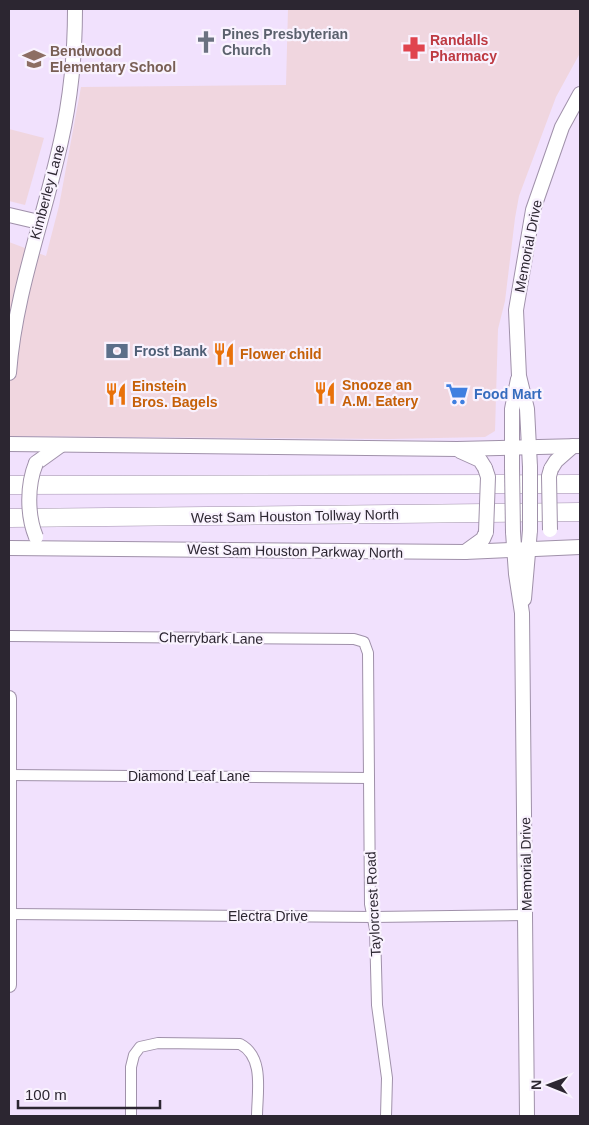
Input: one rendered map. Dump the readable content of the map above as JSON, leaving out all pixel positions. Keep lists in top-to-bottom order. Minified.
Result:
{"streets":{"highway":["West Sam Houston Tollway North"],"main road":["Kimberley Lane","Memorial Drive","West Sam Houston Parkway North"],"street":["Cherrybark Lane","Diamond Leaf Lane","Taylorcrest Road","Electra Drive"]},"crossings":[["Memorial Drive","West Sam Houston Parkway North"],["Memorial Drive","Electra Drive"],["Cherrybark Lane","Taylorcrest Road"],["Diamond Leaf Lane","Taylorcrest Road"],["Taylorcrest Road","Electra Drive"]],"places":{"church":["Pines Presbyterian Church"],"pharmacy":["Randalls Pharmacy"],"school or university":["Bendwood Elementary School"],"bank":["Frost Bank"],"restaurant":["Flower child","Snooze an A.M. Eatery","Einstein Bros. Bagels"],"supermarket":["Food Mart"]},"scale_bar":"100 m","north":"left"}
